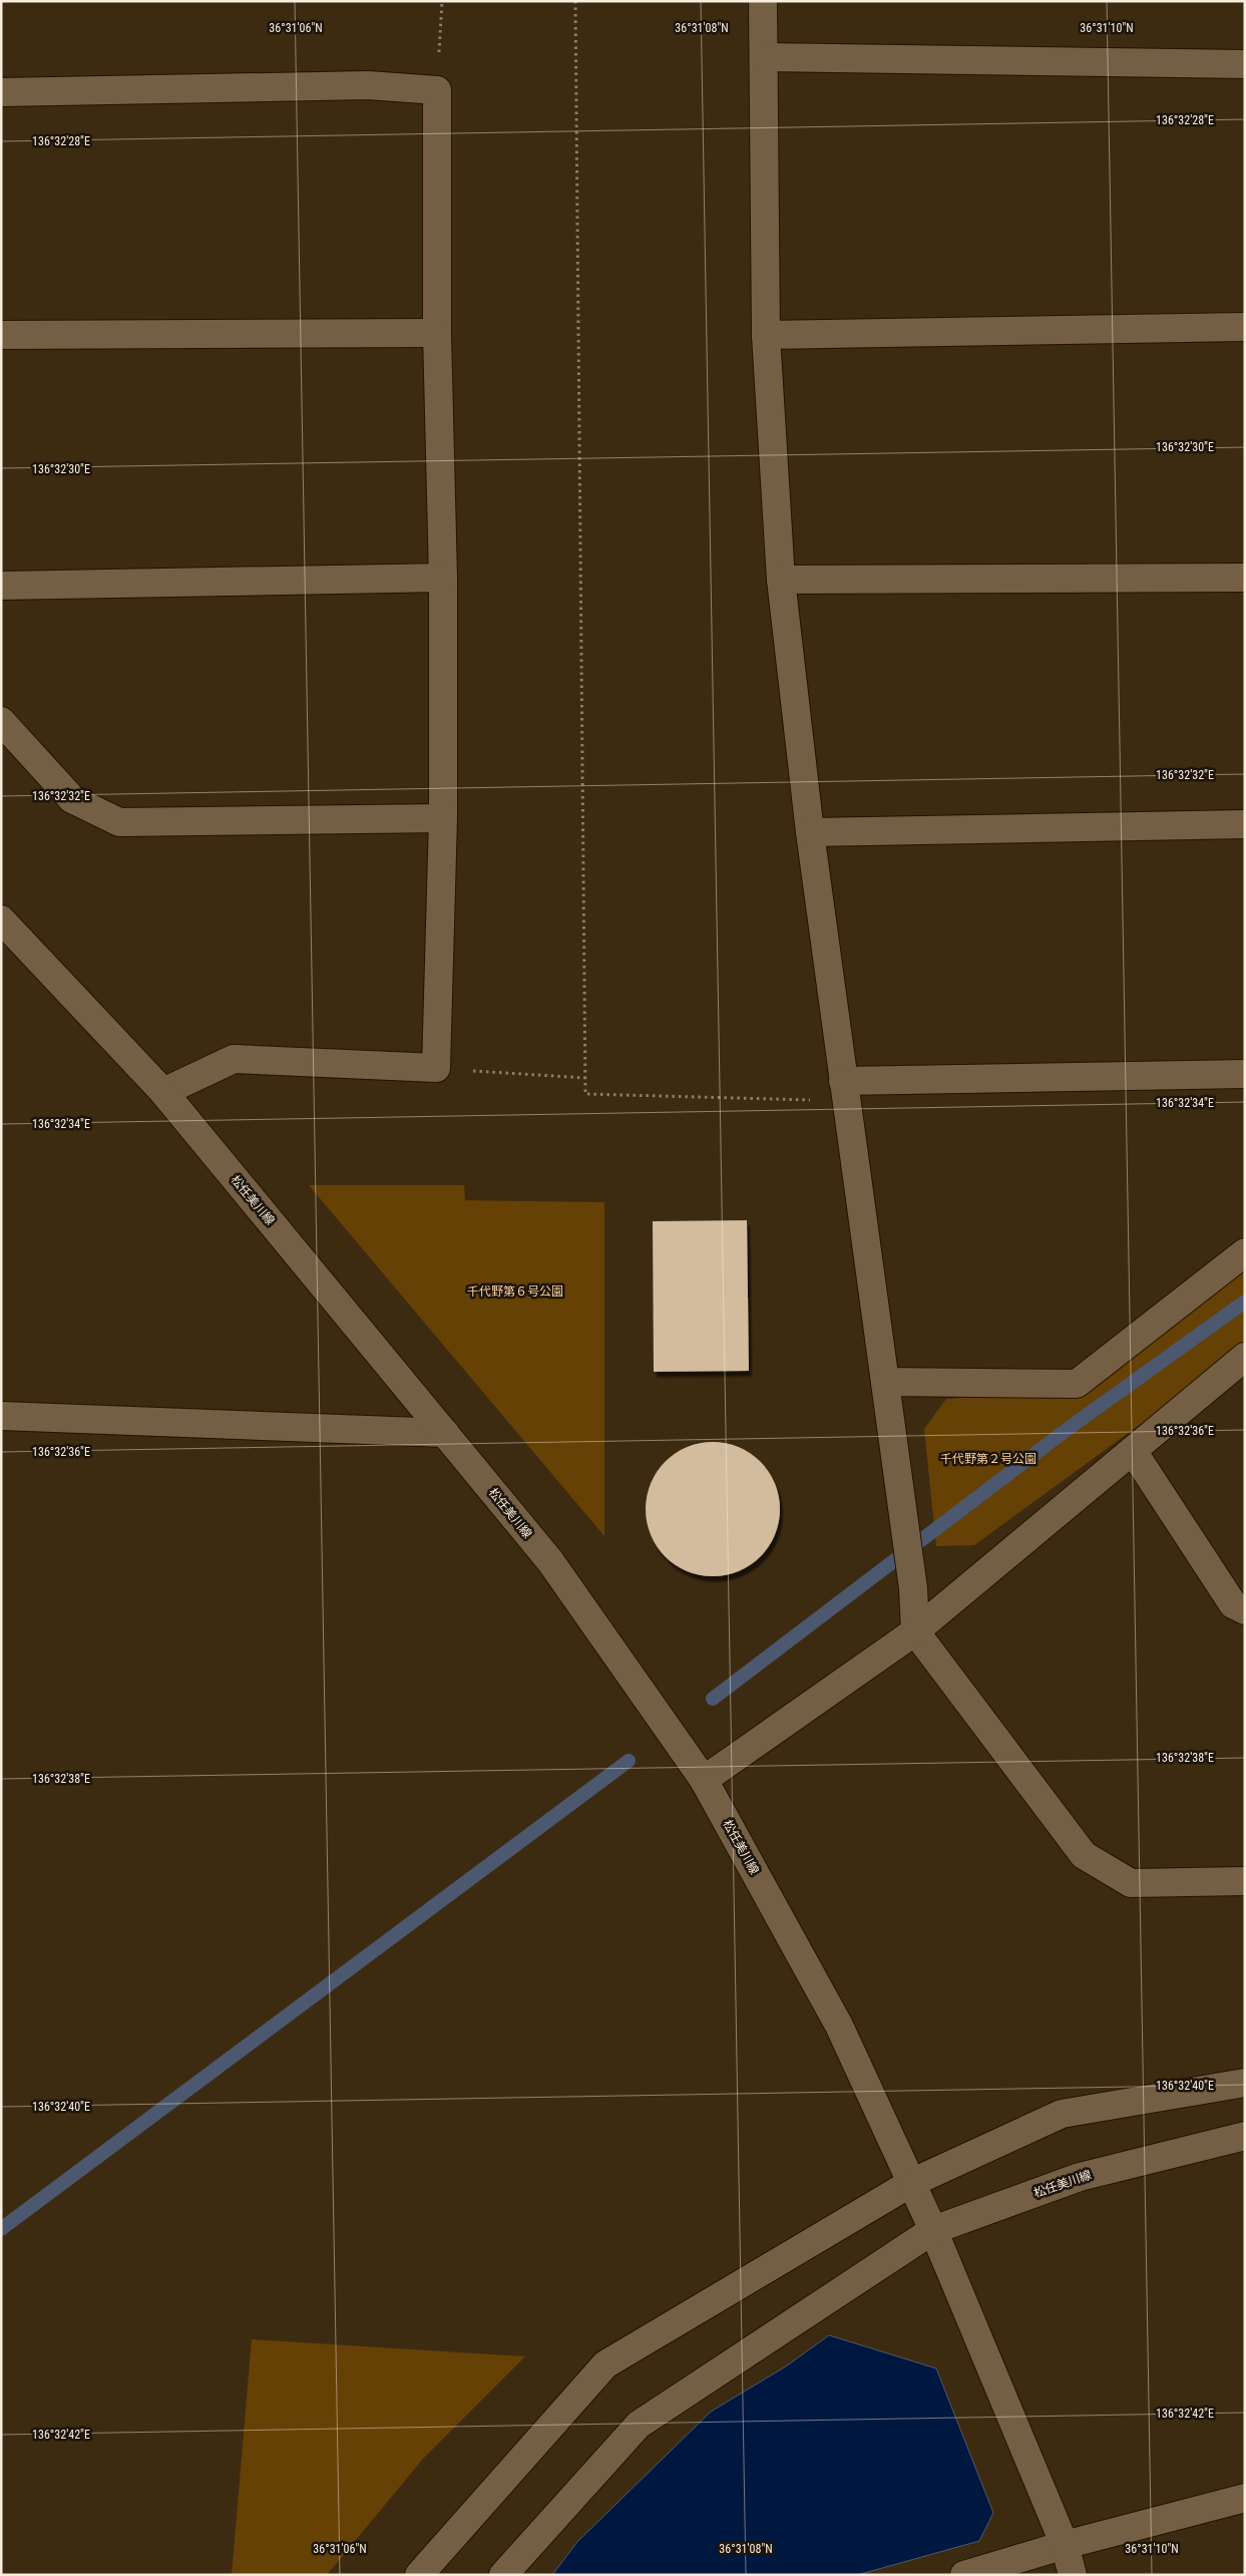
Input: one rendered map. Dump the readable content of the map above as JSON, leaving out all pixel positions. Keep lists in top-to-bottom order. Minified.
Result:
{"streets":{"street":["松任美川線"]},"parks":["千代野第６号公園","千代野第２号公園"],"coordinates":["36°31'06\"N","36°31'08\"N","36°31'10\"N","136°32'28\"E","136°32'30\"E","136°32'32\"E","136°32'34\"E","136°32'36\"E","136°32'38\"E","136°32'40\"E","136°32'42\"E"]}
